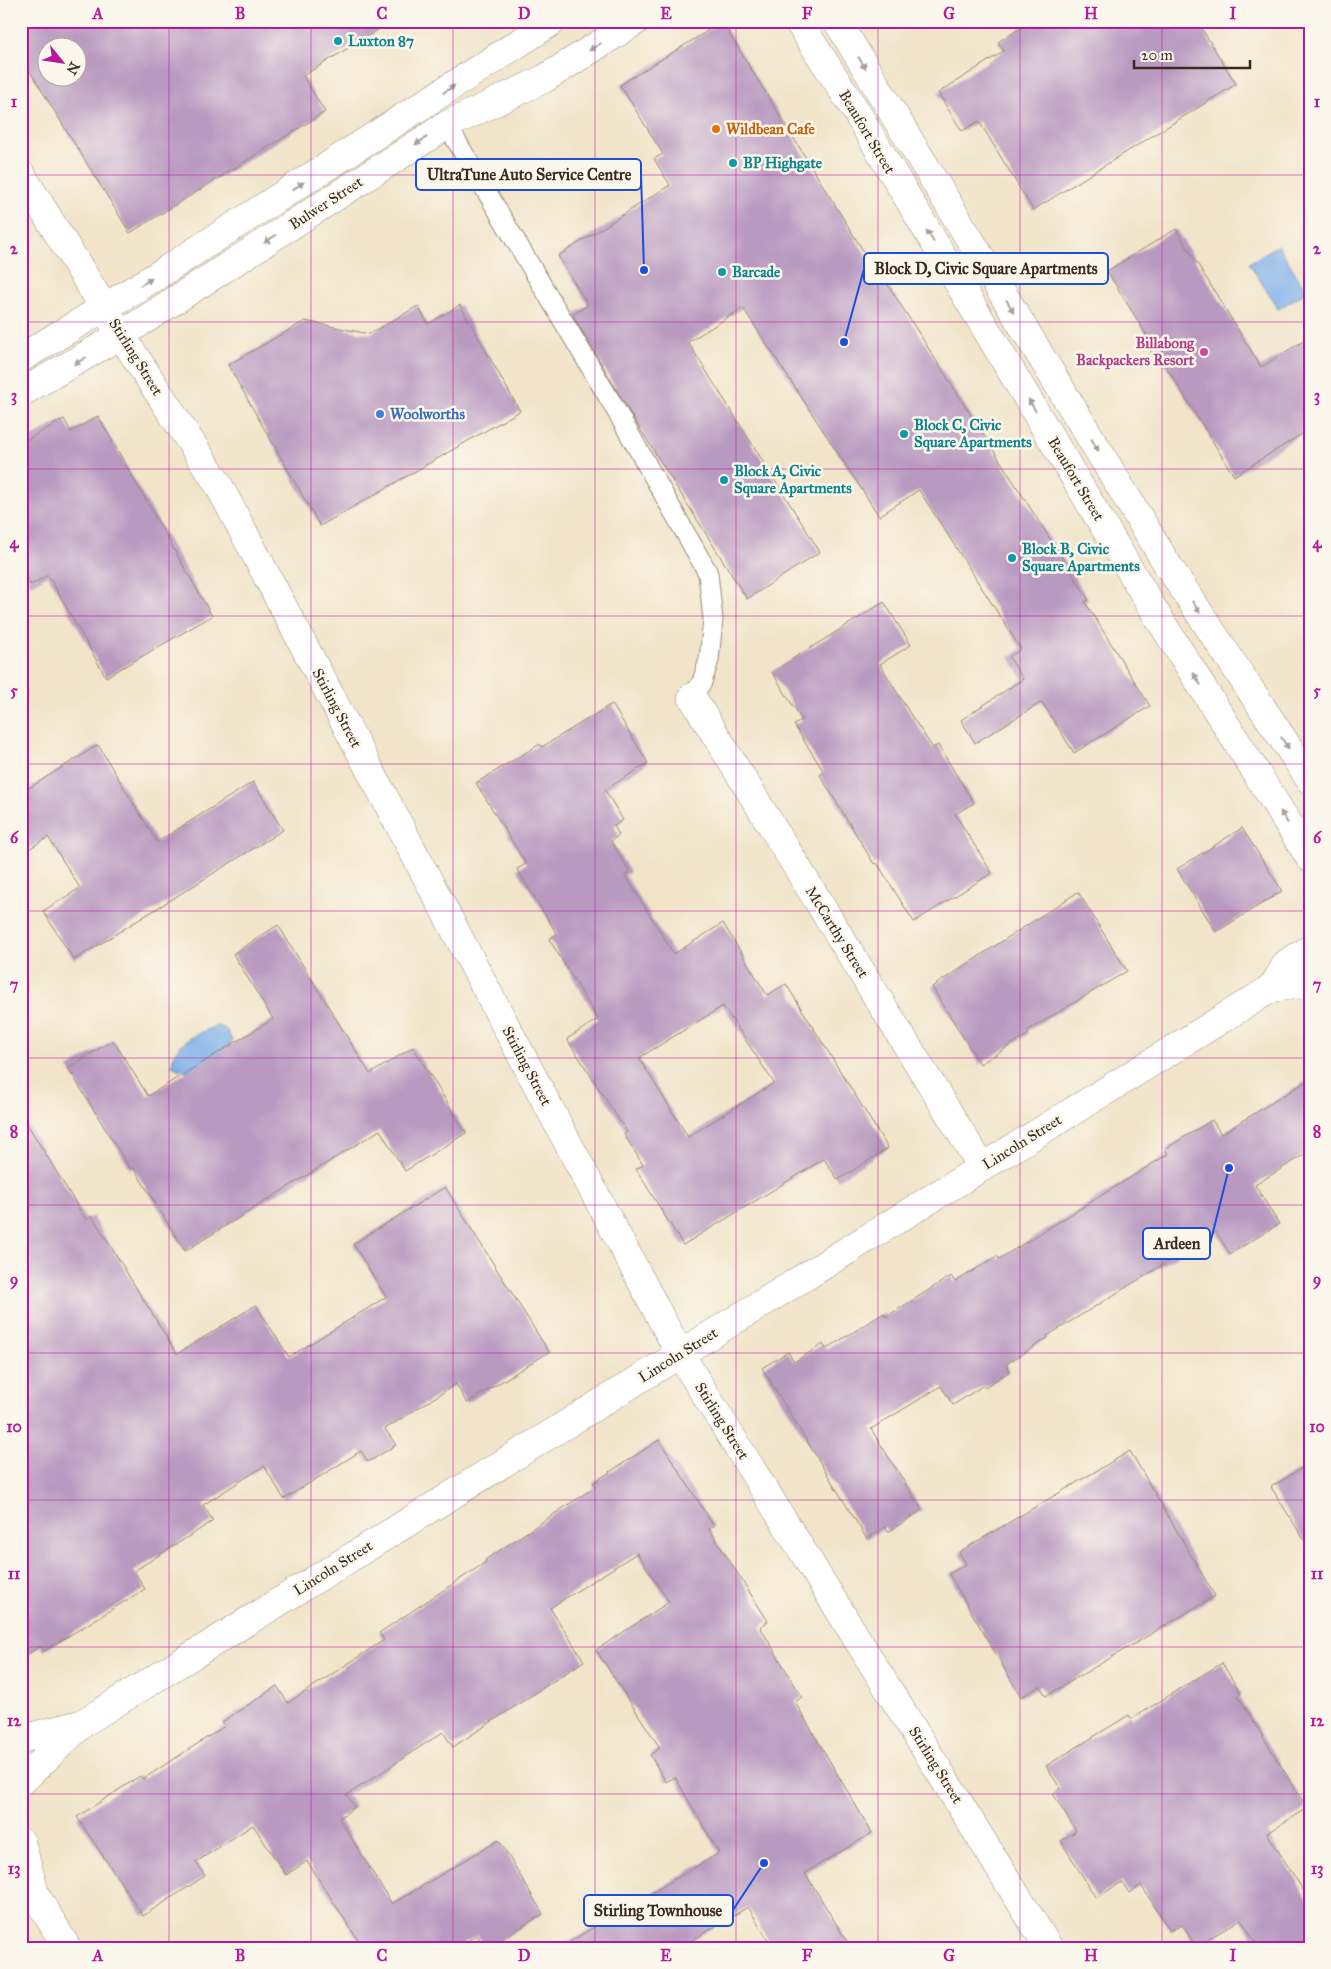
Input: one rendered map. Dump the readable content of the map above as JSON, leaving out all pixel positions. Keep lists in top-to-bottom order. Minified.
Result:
{"streets":{"street":["Beaufort Street","Bulwer Street","Stirling Street","McCarthy Street","Lincoln Street"]},"crossings":[["Bulwer Street","Stirling Street"],["Stirling Street","Lincoln Street"],["McCarthy Street","Lincoln Street"]],"places":["Luxton 87","Wildbean Cafe","BP Highgate","UltraTune Auto Service Centre","Barcade","Block D, Civic Square Apartments","Billabong Backpackers Resort","Woolworths","Block C, Civic Square Apartments","Block A, Civic Square Apartments","Block B, Civic Square Apartments","Ardeen","Stirling Townhouse"],"scale_bar":"20 m","north":"bottom right","grid":{"columns":["A","B","C","D","E","F","G","H","I"],"rows":["1","2","3","4","5","6","7","8","9","10","11","12","13"]}}
